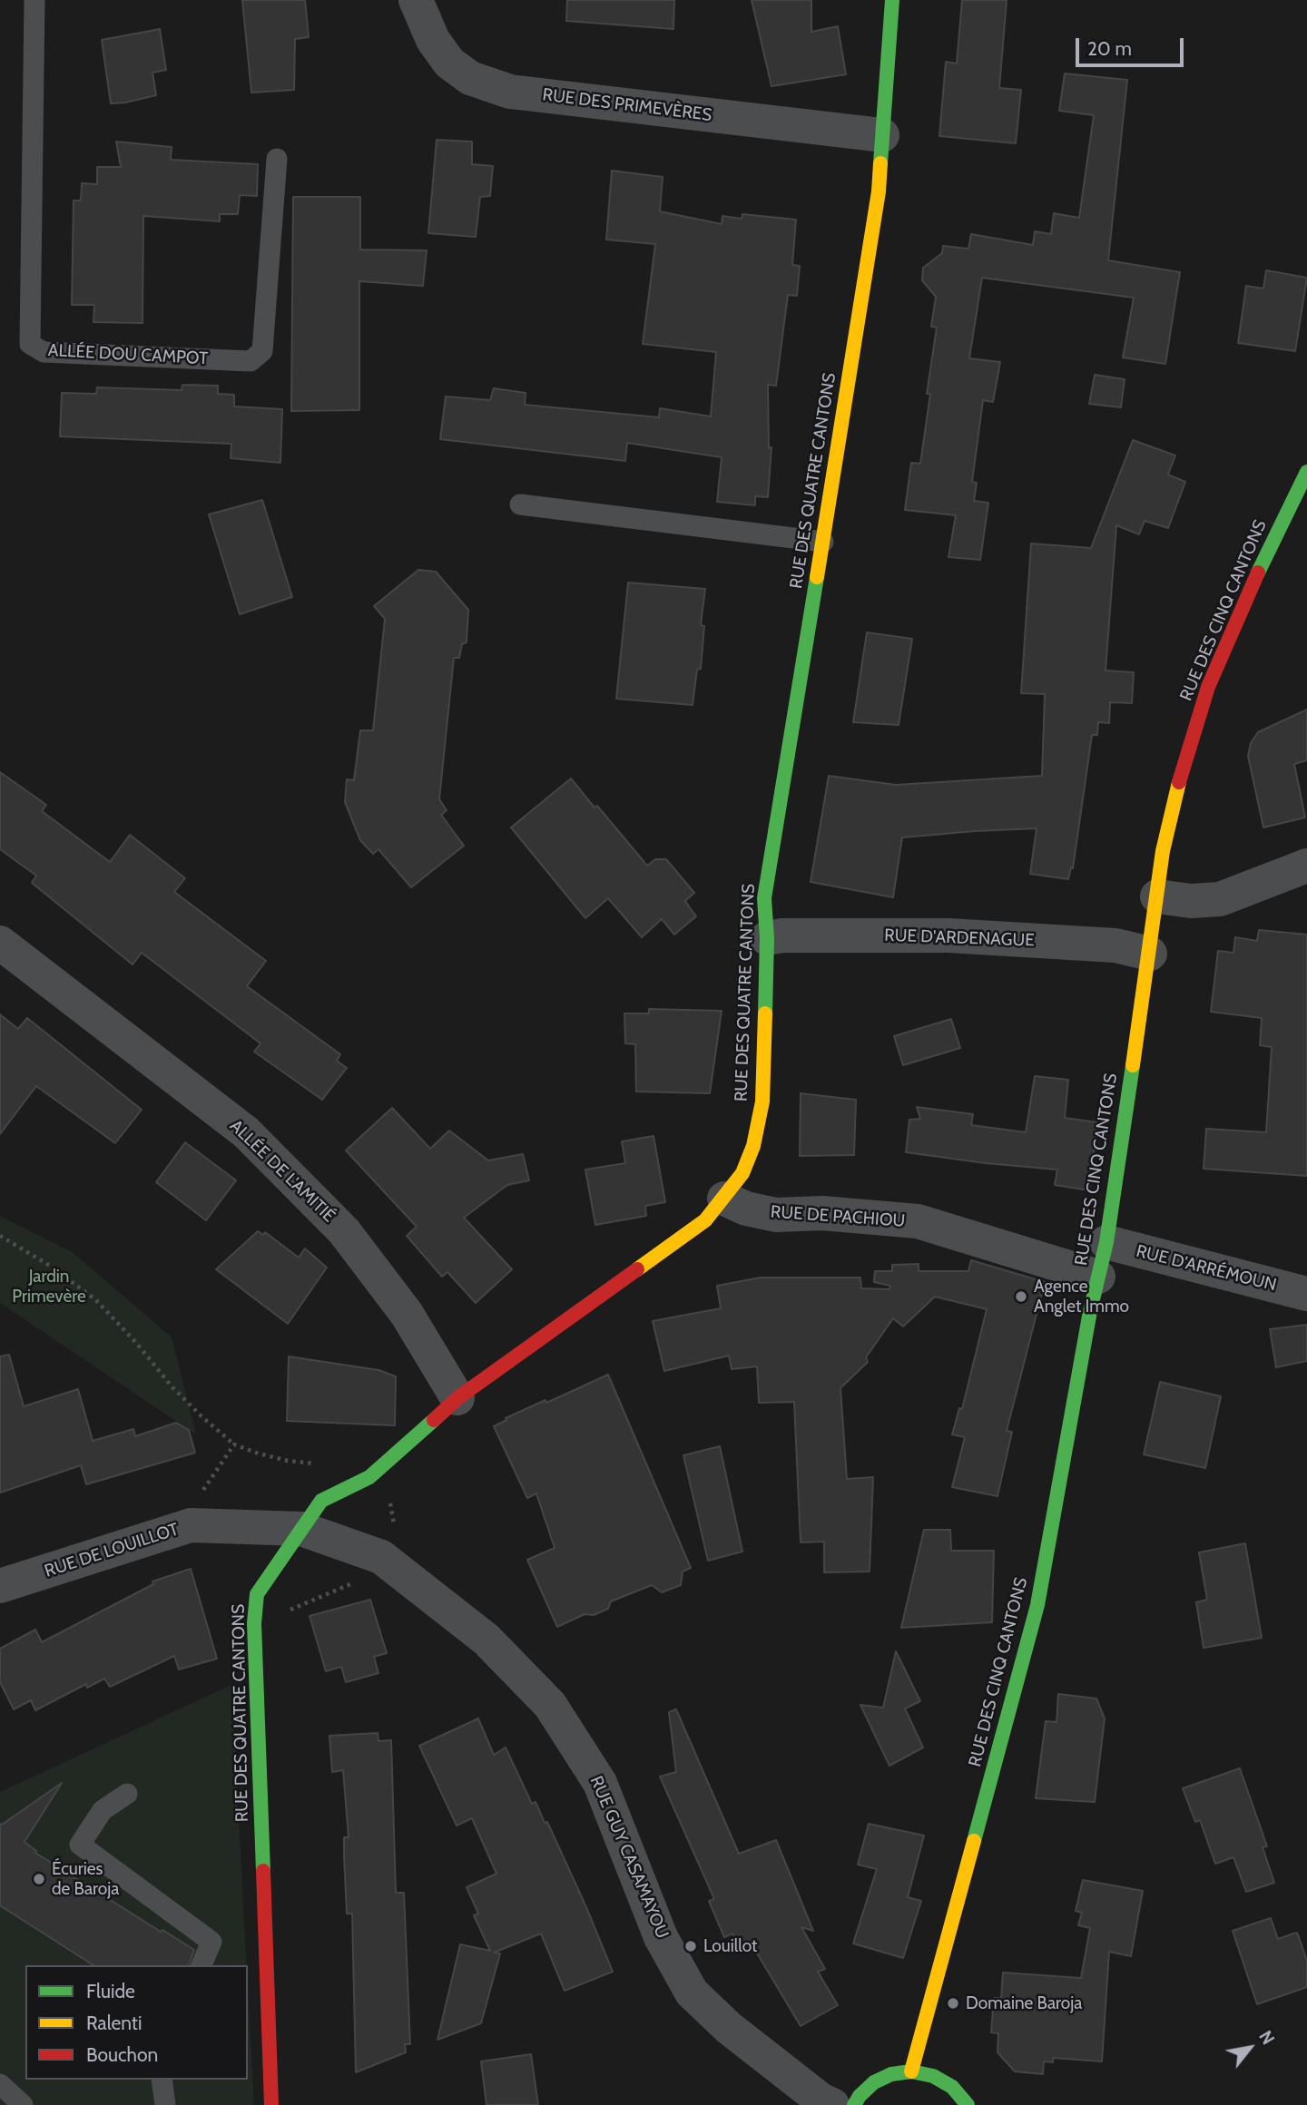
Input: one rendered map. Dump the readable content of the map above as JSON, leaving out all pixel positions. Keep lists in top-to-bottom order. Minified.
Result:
{"streets":{"street":["RUE DES PRIMEVÈRES","RUE DES QUATRE CANTONS","RUE DES CINQ CANTONS","RUE D'ARDENAGUE","ALLÉE DE L'AMITIÉ","RUE DE PACHIOU","RUE D'ARRÉMOUN","RUE DE LOUILLOT","RUE GUY CASAMAYOU"],"lane":["ALLÉE DOU CAMPOT"]},"crossings":[["RUE DES PRIMEVÈRES","RUE DES QUATRE CANTONS"],["RUE DES QUATRE CANTONS","RUE D'ARDENAGUE"],["RUE DES QUATRE CANTONS","ALLÉE DE L'AMITIÉ"],["RUE DES QUATRE CANTONS","RUE DE PACHIOU"],["RUE DES QUATRE CANTONS","RUE DE LOUILLOT"],["RUE DES QUATRE CANTONS","RUE GUY CASAMAYOU"],["RUE DES CINQ CANTONS","RUE D'ARDENAGUE"],["RUE DES CINQ CANTONS","RUE DE PACHIOU"],["RUE DES CINQ CANTONS","RUE D'ARRÉMOUN"],["RUE DE LOUILLOT","RUE GUY CASAMAYOU"]],"parks":["Jardin Primevère"],"places":["Agence Anglet Immo","Écuries de Baroja","Louillot","Domaine Baroja"],"legend":["Fluide","Ralenti","Bouchon"],"scale_bar":"20 m","north":"top right"}
